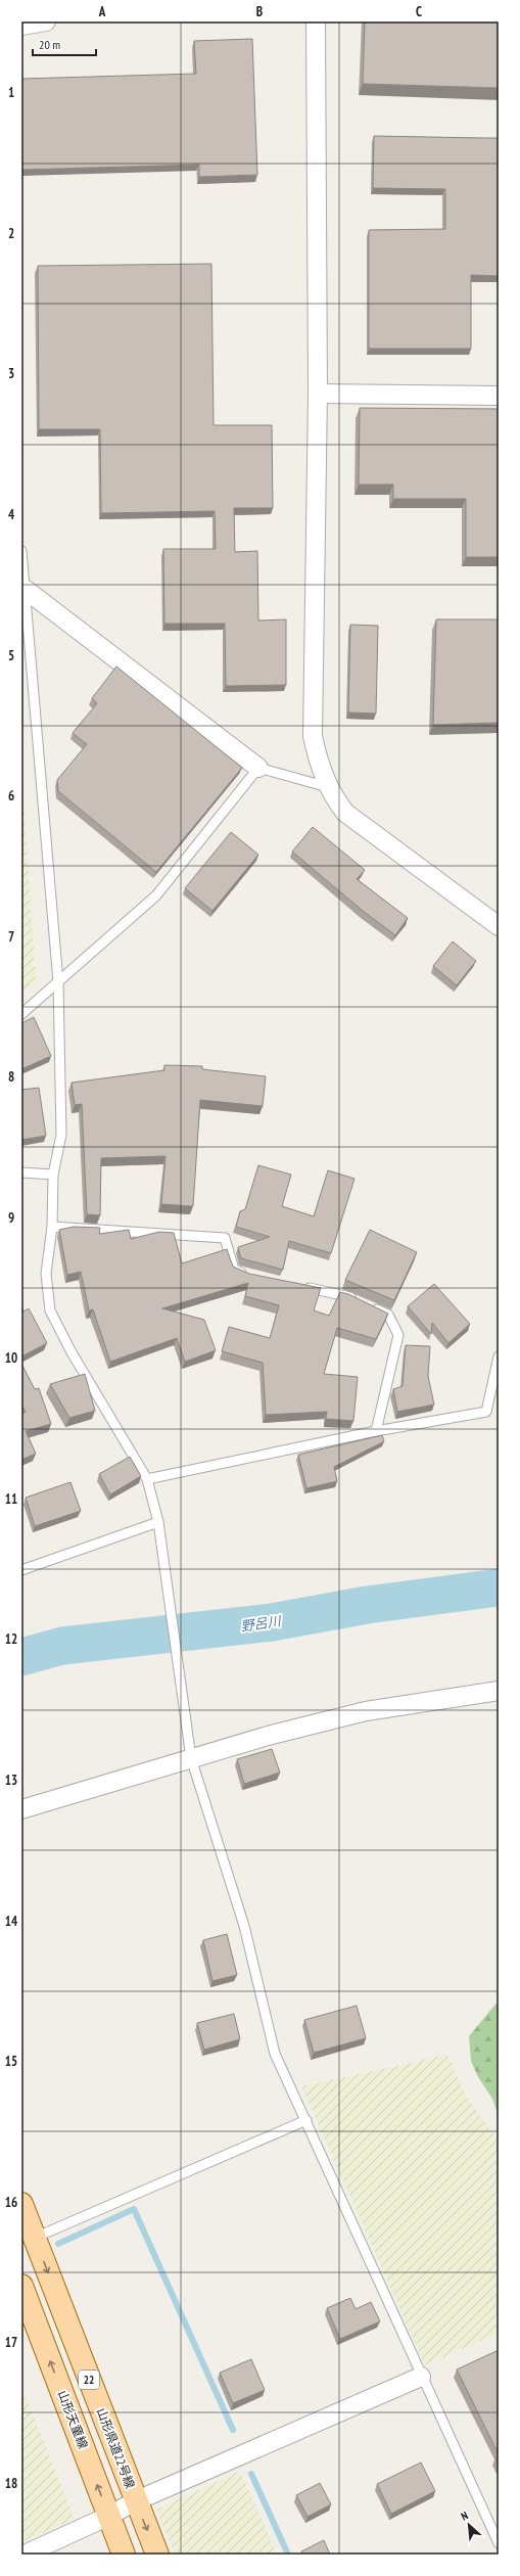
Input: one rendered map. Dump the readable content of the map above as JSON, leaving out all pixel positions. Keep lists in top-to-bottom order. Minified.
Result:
{"streets":{"main road":["22","山形天童線","山形県道22号線"]},"one_way":["山形天童線","山形県道22号線"],"water":["野呂川"],"scale_bar":"20 m","north":"top left","grid":{"columns":["A","B","C"],"rows":["1","2","3","4","5","6","7","8","9","10","11","12","13","14","15","16","17","18"]}}
